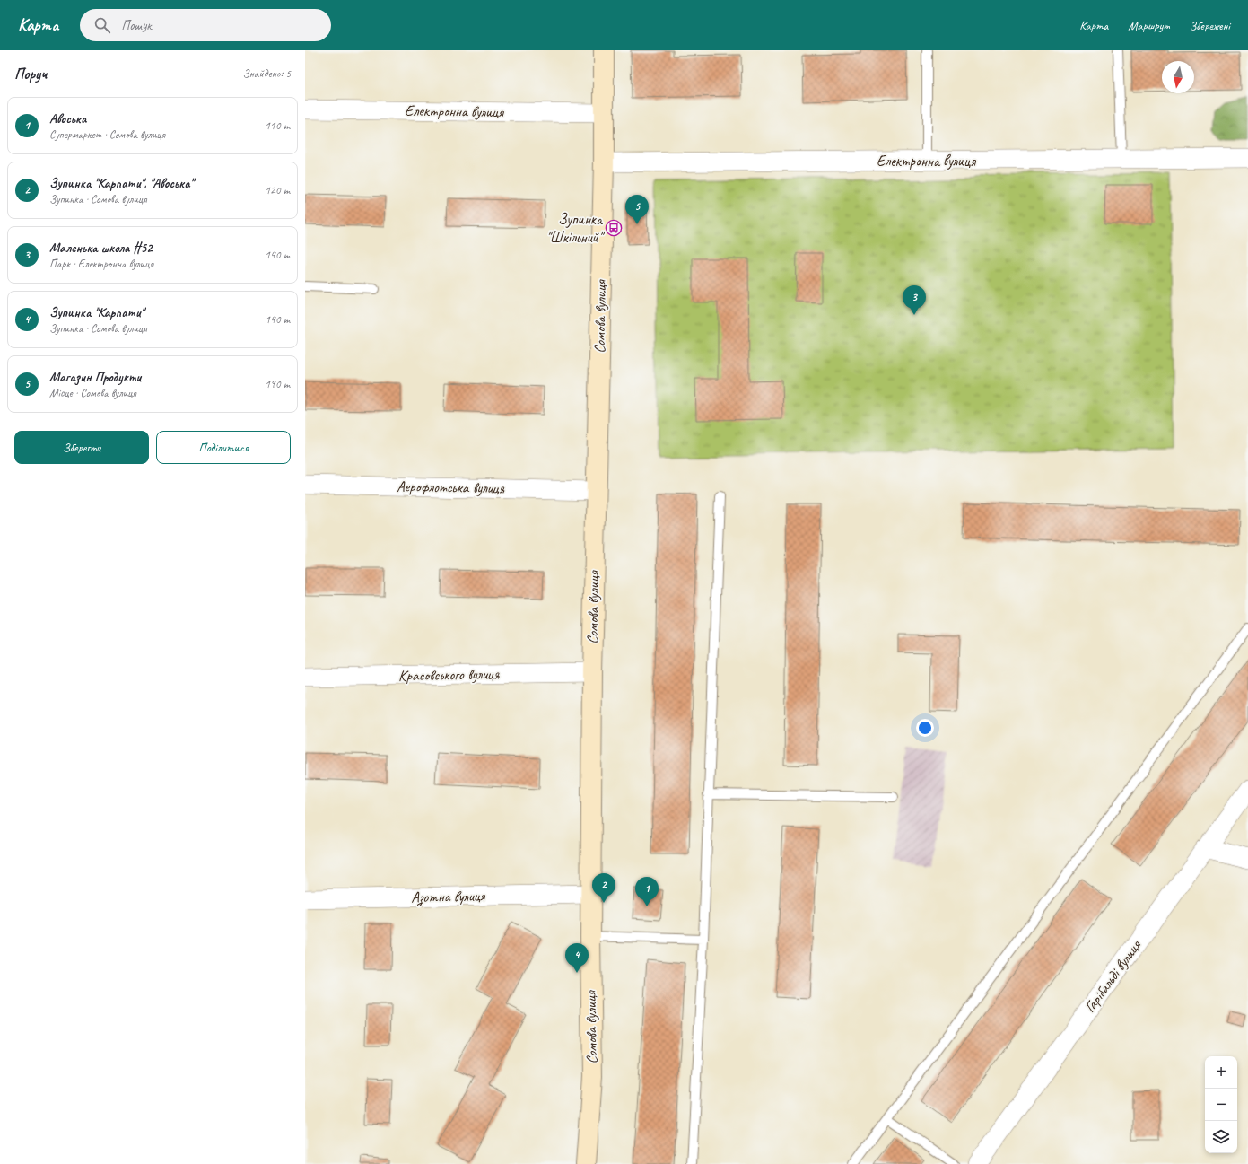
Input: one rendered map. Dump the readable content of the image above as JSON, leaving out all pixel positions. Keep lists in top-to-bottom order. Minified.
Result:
{"streets":{"main road":["Сомова вулиця"],"street":["Електронна вулиця","Аерофлотська вулиця","Красовського вулиця","Азотна вулиця","Гарібальді вулиця"]},"crossings":[["Електронна вулиця","Сомова вулиця"],["Сомова вулиця","Аерофлотська вулиця"],["Сомова вулиця","Красовського вулиця"],["Сомова вулиця","Азотна вулиця"]],"places":{"bus stop":["Зупинка \"Шкільний\""]},"north":"bottom","page":{"header":"Карта","search":"Пошук","nav":["Карта","Маршрут","Збережені"],"heading":["Поруч","Знайдено: 5"],"list":[{"mark":"1","name":"Авоська","note":"Супермаркет · Сомова вулиця","value":"110 m"},{"mark":"2","name":"Зупинка \"Карпати\", \"Авоська\"","note":"Зупинка · Сомова вулиця","value":"120 m"},{"mark":"3","name":"Маленька школа #52","note":"Парк · Електронна вулиця","value":"140 m"},{"mark":"4","name":"Зупинка \"Карпати\"","note":"Зупинка · Сомова вулиця","value":"140 m"},{"mark":"5","name":"Магазин Продукти","note":"Місце · Сомова вулиця","value":"190 m"}],"pins":["5","3","2","1","4"],"buttons":["Зберегти","Поділитися"],"map_buttons":["+","−"]}}
